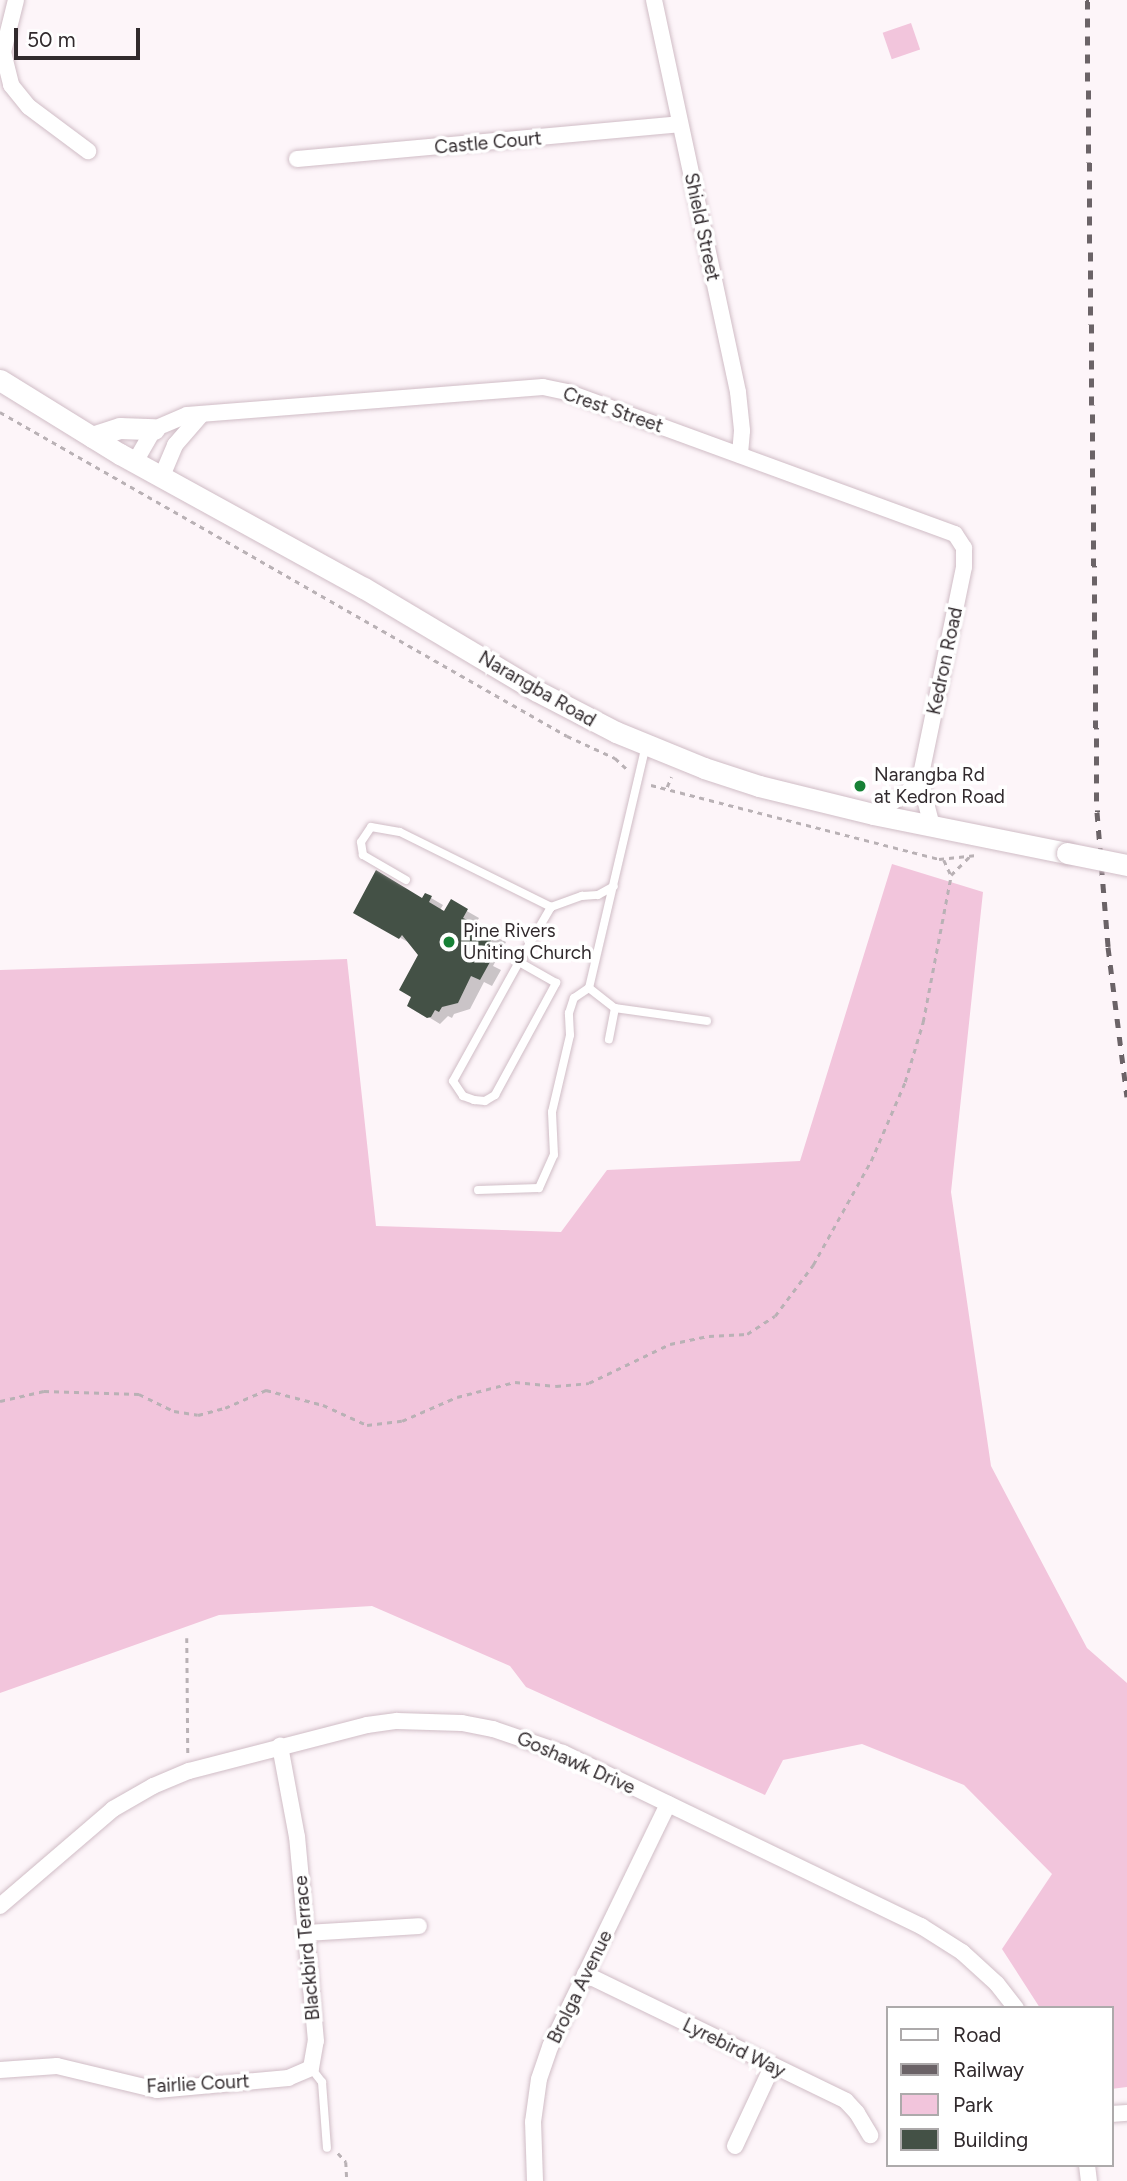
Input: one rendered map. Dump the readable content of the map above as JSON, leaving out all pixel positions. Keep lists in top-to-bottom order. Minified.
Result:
{"streets":{"main road":["Narangba Road"],"street":["Castle Court","Shield Street","Crest Street","Kedron Road","Goshawk Drive","Blackbird Terrace","Brolga Avenue","Lyrebird Way","Fairlie Court"]},"crossings":[["Castle Court","Shield Street"],["Shield Street","Crest Street"],["Crest Street","Kedron Road"],["Kedron Road","Narangba Road"],["Goshawk Drive","Blackbird Terrace"],["Goshawk Drive","Brolga Avenue"],["Blackbird Terrace","Fairlie Court"],["Brolga Avenue","Lyrebird Way"]],"places":["Narangba Rd at Kedron Road","Pine Rivers Uniting Church"],"legend":["Road","Railway","Park","Building"],"scale_bar":"50 m"}
